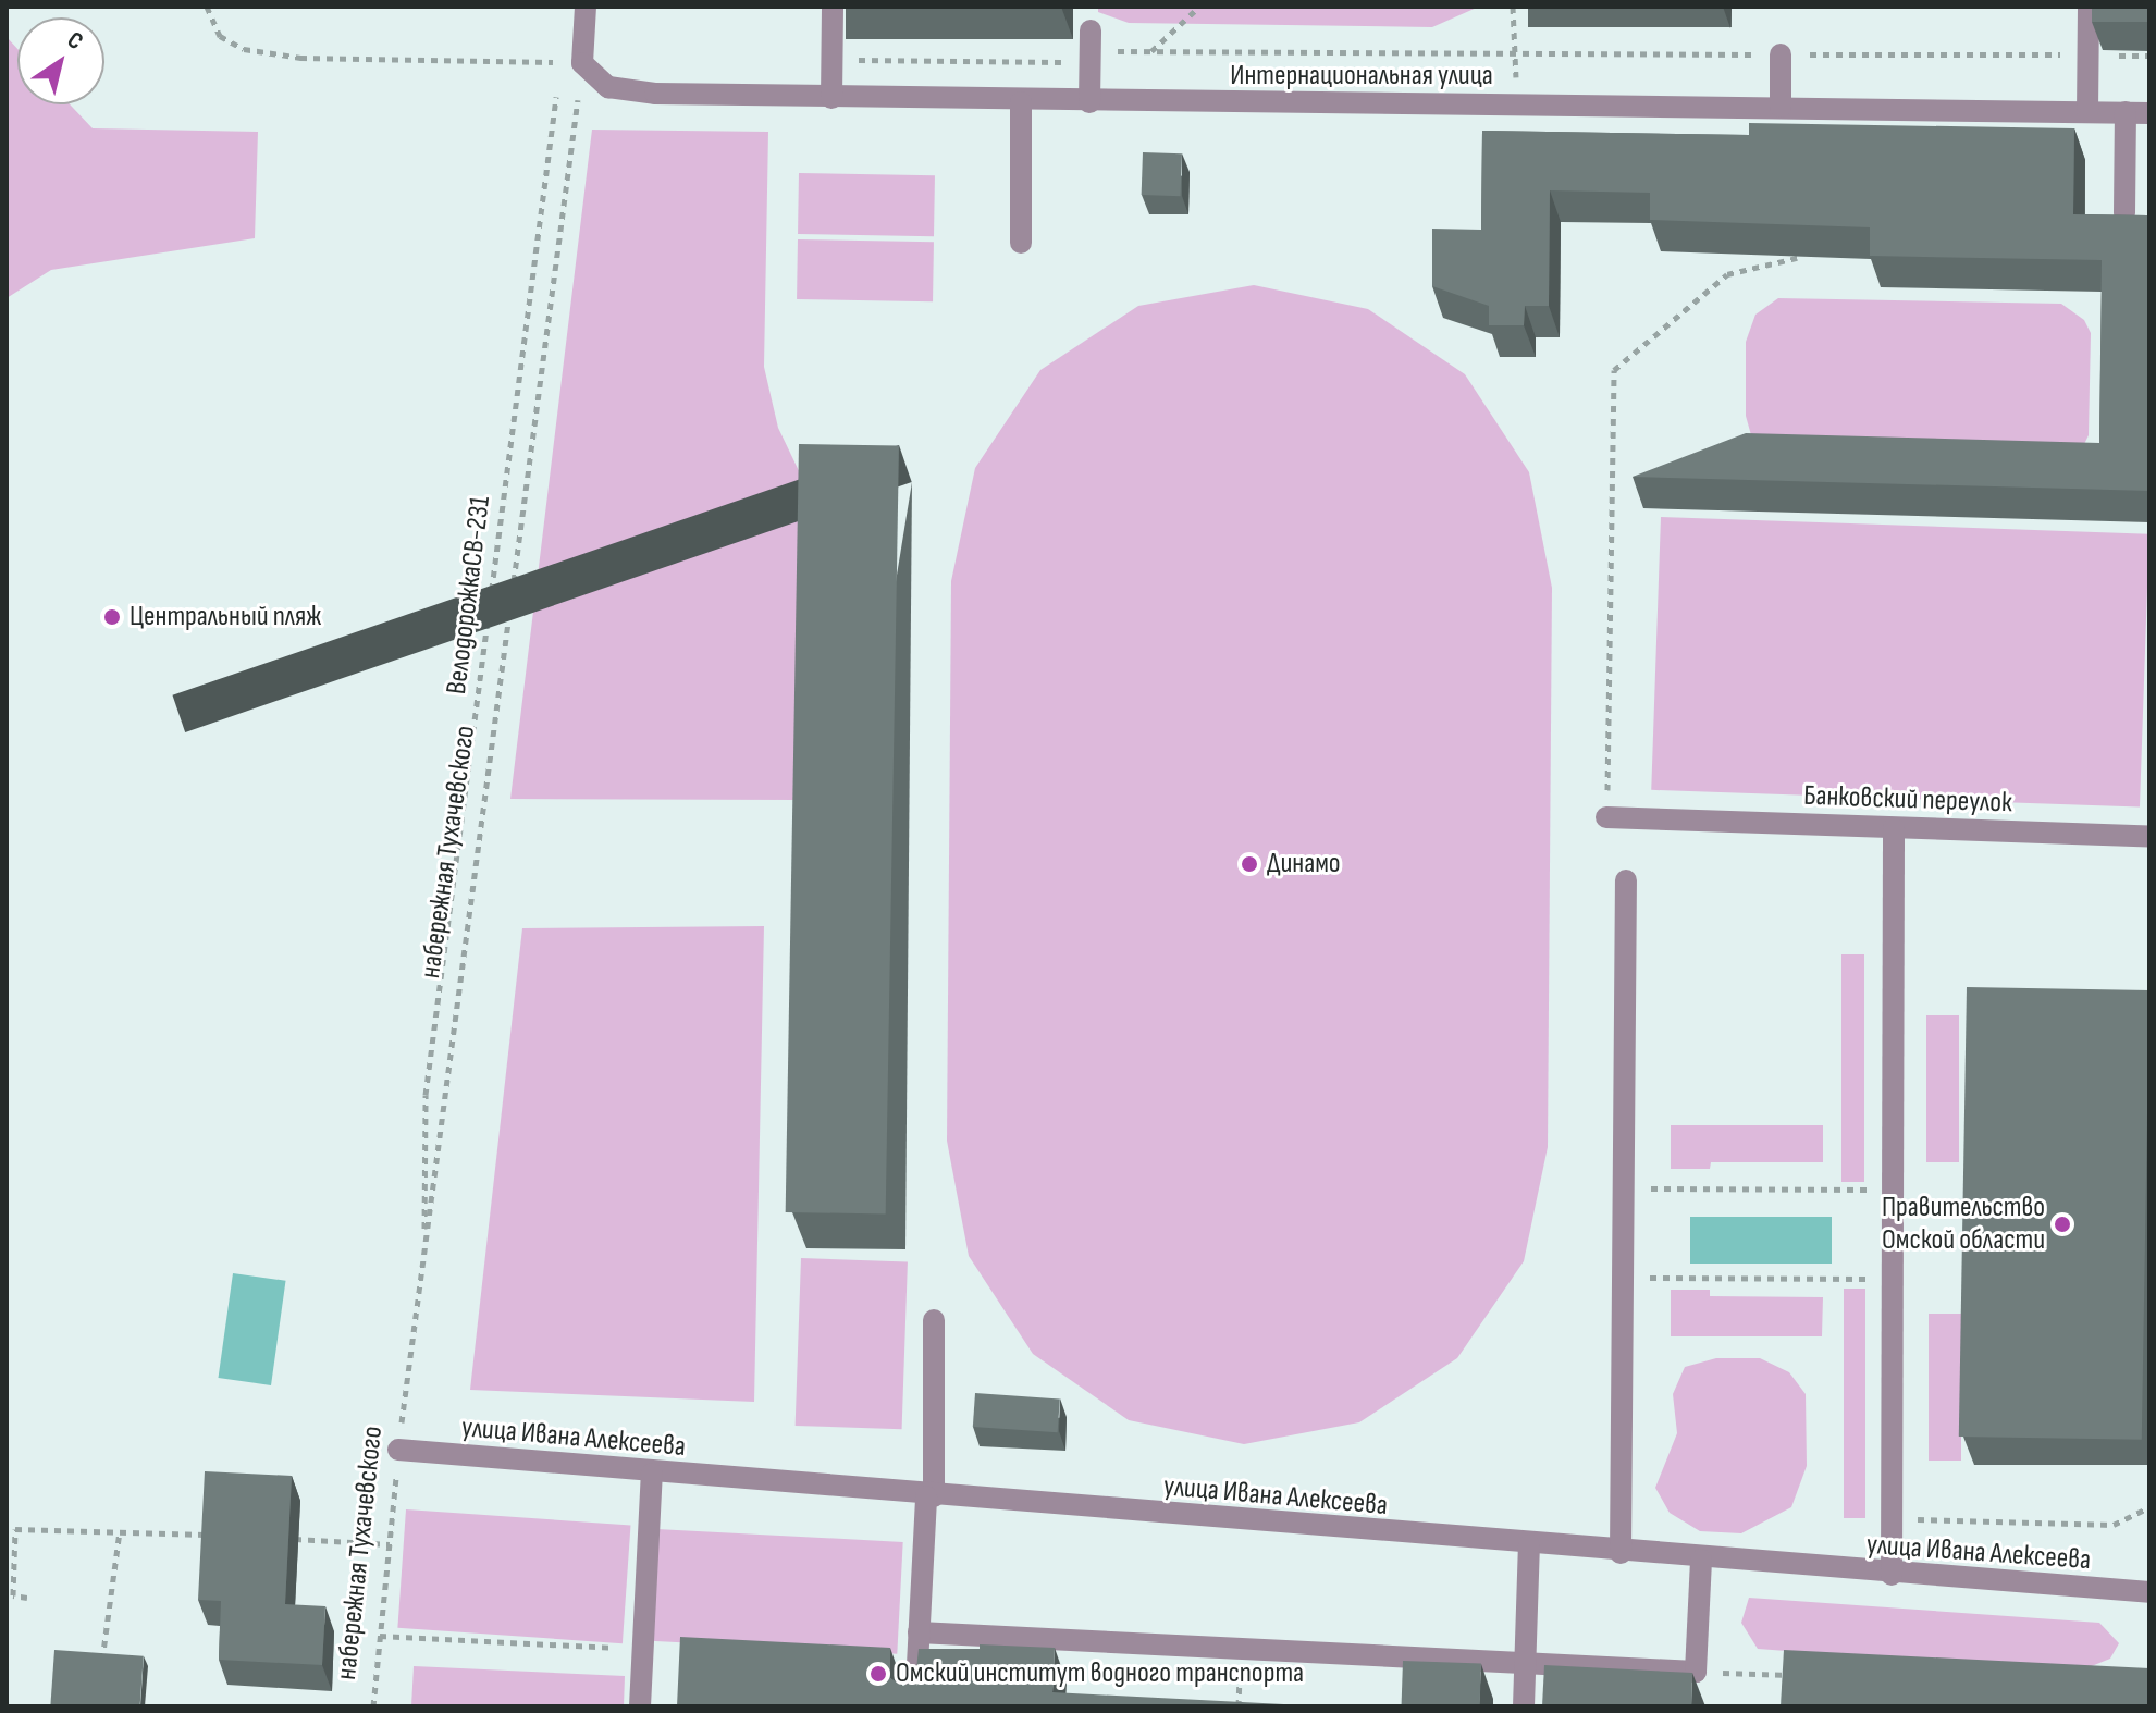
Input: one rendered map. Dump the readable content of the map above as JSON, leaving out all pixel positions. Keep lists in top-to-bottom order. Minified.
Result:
{"streets":{"street":["Интернациональная улица","Банковский переулок","улица Ивана Алексеева"],"path":["ВелодорожкаСВ-231","набережная Тухачевского"]},"crossings":[["Интернациональная улица","набережная Тухачевского"],["ВелодорожкаСВ-231","набережная Тухачевского"],["набережная Тухачевского","улица Ивана Алексеева"]],"places":["Центральный пляж","Динамо","Правительство Омской области","Омский институт водного транспорта"],"north":"top right"}
